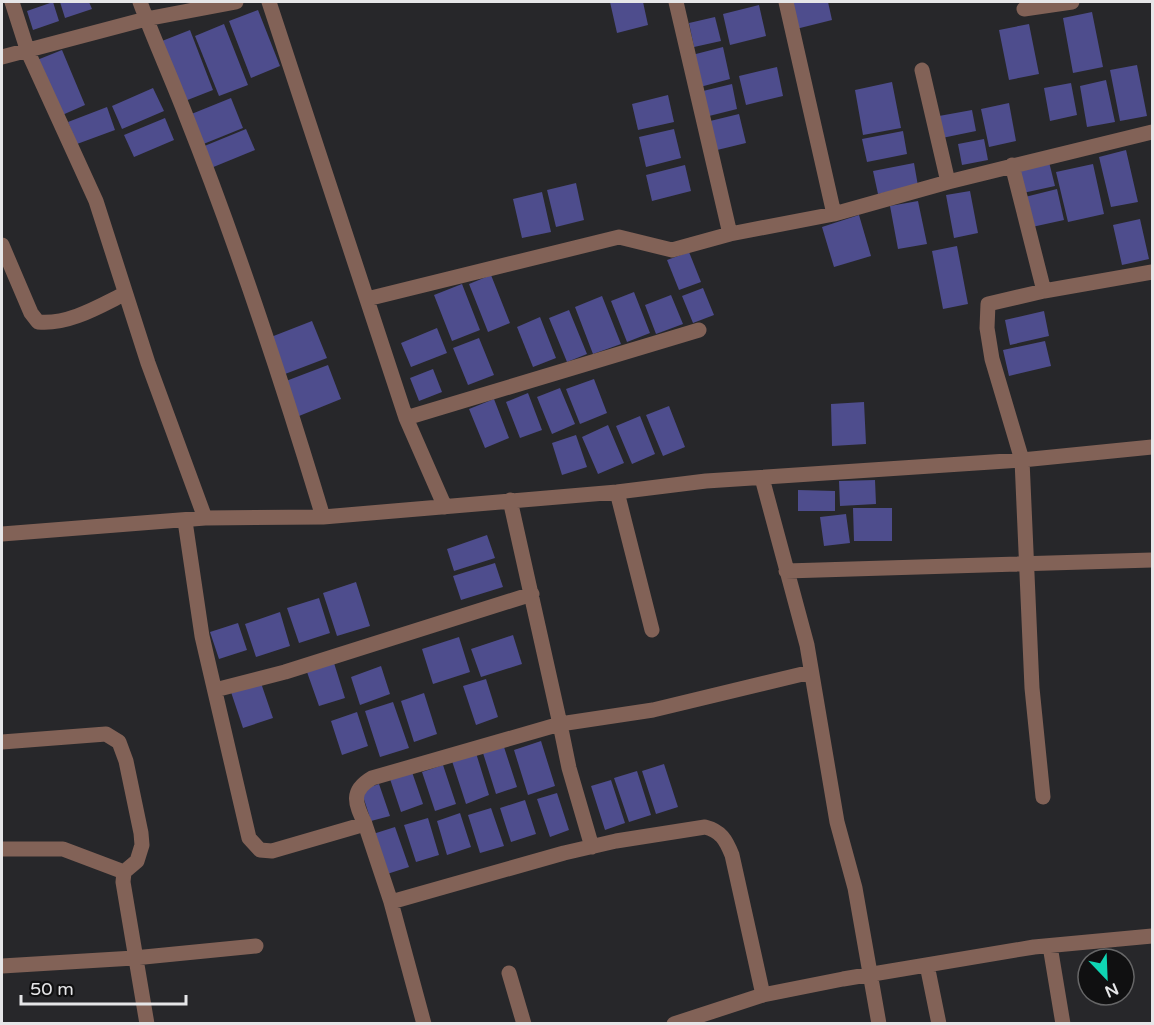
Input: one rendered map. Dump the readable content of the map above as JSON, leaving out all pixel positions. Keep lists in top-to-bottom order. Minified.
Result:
{"scale_bar":"50 m","north":"bottom right"}
